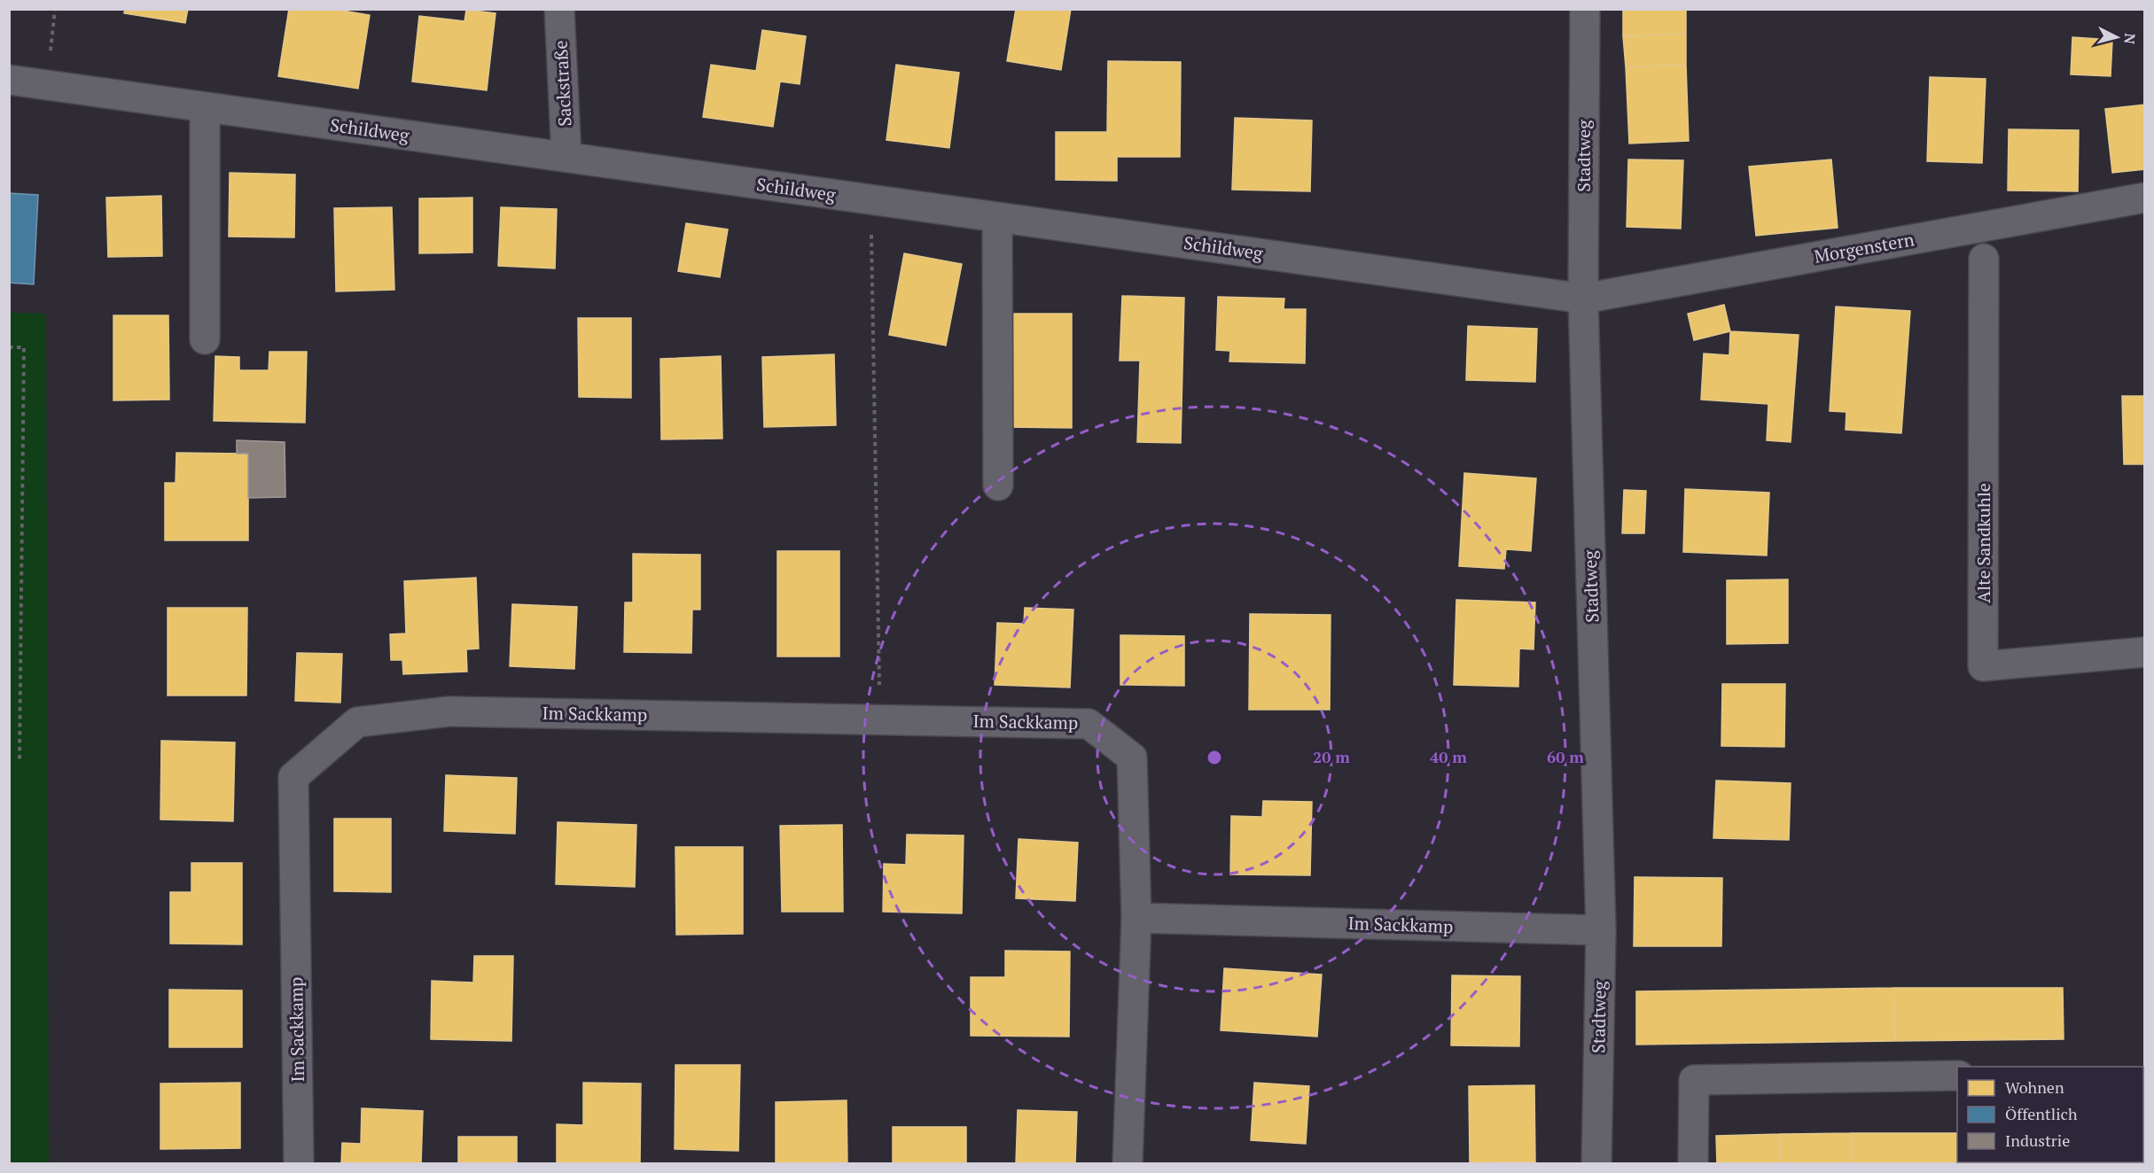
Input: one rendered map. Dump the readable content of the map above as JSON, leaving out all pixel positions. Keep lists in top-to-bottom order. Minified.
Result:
{"streets":{"street":["Sackstraße","Schildweg","Stadtweg","Morgenstern","Alte Sandkuhle","Im Sackkamp"]},"crossings":[["Sackstraße","Schildweg"],["Schildweg","Stadtweg"],["Schildweg","Morgenstern"],["Stadtweg","Morgenstern"],["Stadtweg","Im Sackkamp"]],"legend":["Wohnen","Öffentlich","Industrie"],"north":"right","rings":["20 m","40 m","60 m"]}
